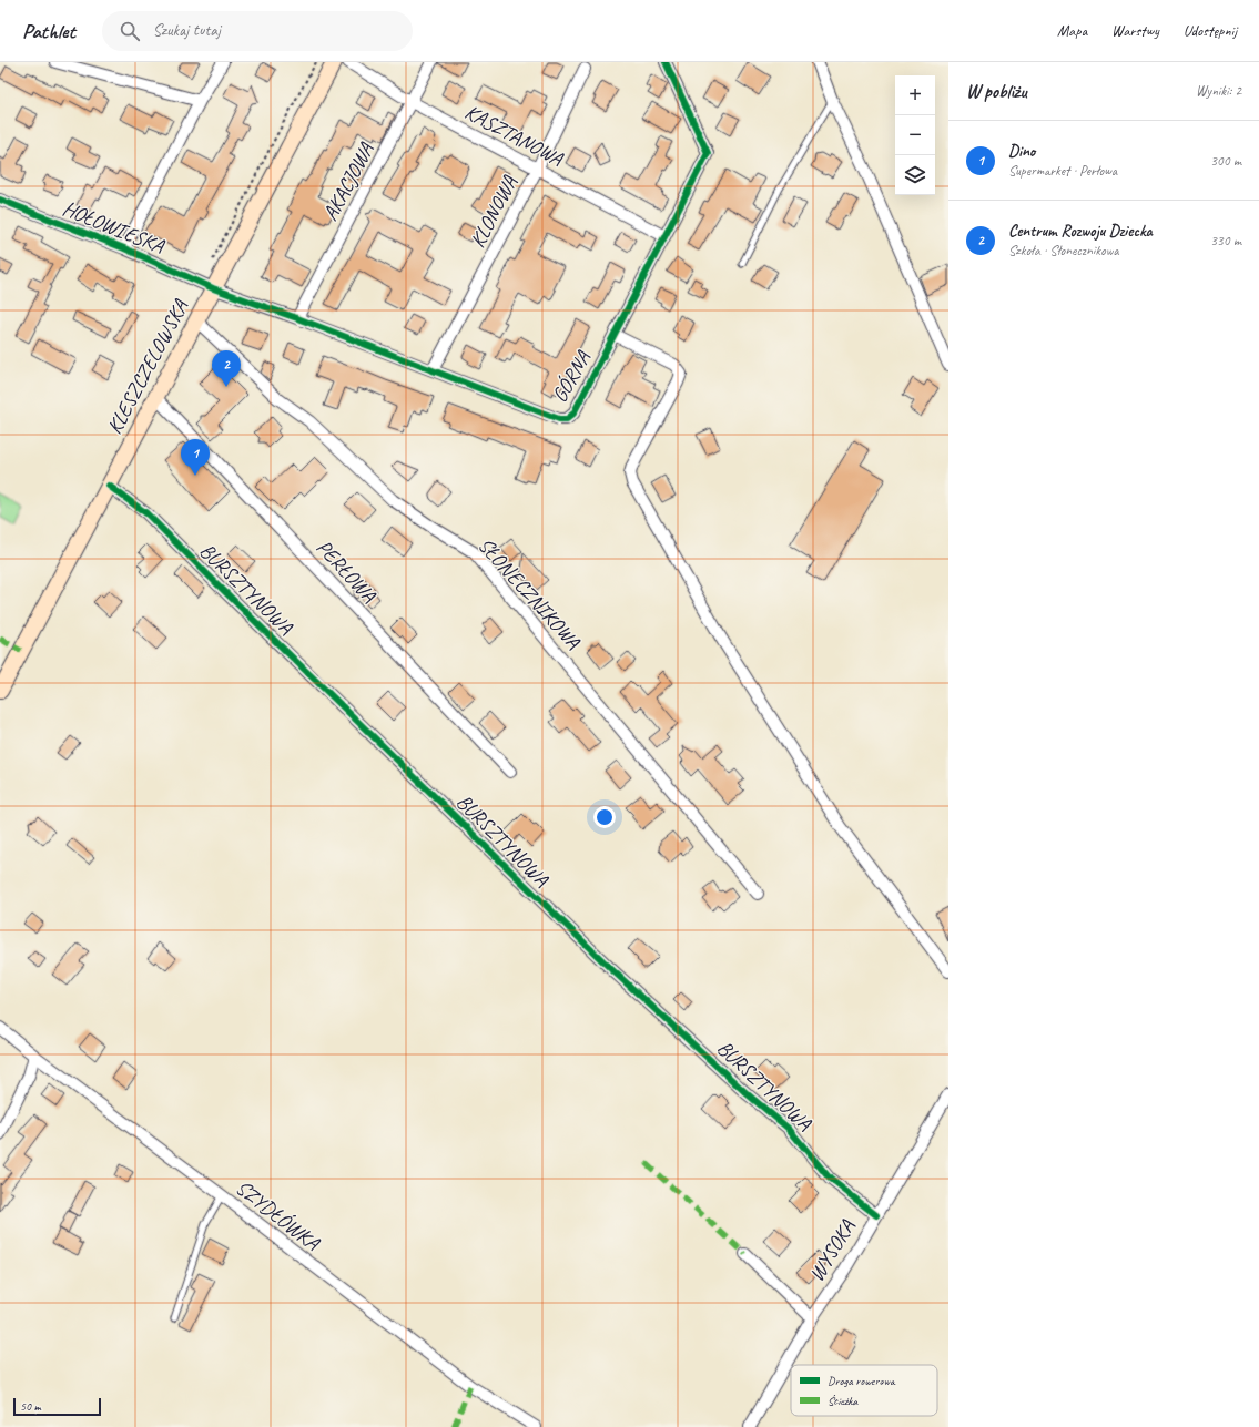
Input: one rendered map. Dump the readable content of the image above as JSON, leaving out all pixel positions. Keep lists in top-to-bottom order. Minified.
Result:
{"streets":{"main road":["KLESZCZELOWSKA"],"street":["KASZTANOWA","AKACJOWA","KLONOWA","HOŁOWIESKA","GÓRNA","PERŁOWA","BURSZTYNOWA","SŁONECZNIKOWA","SZYDŁÓWKA","WYSOKA"]},"crossings":[["KASZTANOWA","AKACJOWA"],["KASZTANOWA","KLONOWA"],["KASZTANOWA","GÓRNA"],["AKACJOWA","GÓRNA"],["KLONOWA","GÓRNA"],["HOŁOWIESKA","KLESZCZELOWSKA"],["HOŁOWIESKA","GÓRNA"],["KLESZCZELOWSKA","GÓRNA"],["KLESZCZELOWSKA","PERŁOWA"],["KLESZCZELOWSKA","BURSZTYNOWA"],["KLESZCZELOWSKA","SŁONECZNIKOWA"],["BURSZTYNOWA","WYSOKA"]],"legend":["Droga rowerowa","Ścieżka"],"scale_bar":"50 m","page":{"header":"Pathlet","search":"Szukaj tutaj","nav":["Mapa","Warstwy","Udostępnij"],"heading":["W pobliżu","Wyniki: 2"],"map_buttons":["+","−"],"list":[{"mark":"1","name":"Dino","note":"Supermarket · Perłowa","value":"300 m"},{"mark":"2","name":"Centrum Rozwoju Dziecka","note":"Szkoła · Słonecznikowa","value":"330 m"}],"pins":["2","1"],"scale":"50 m"}}
